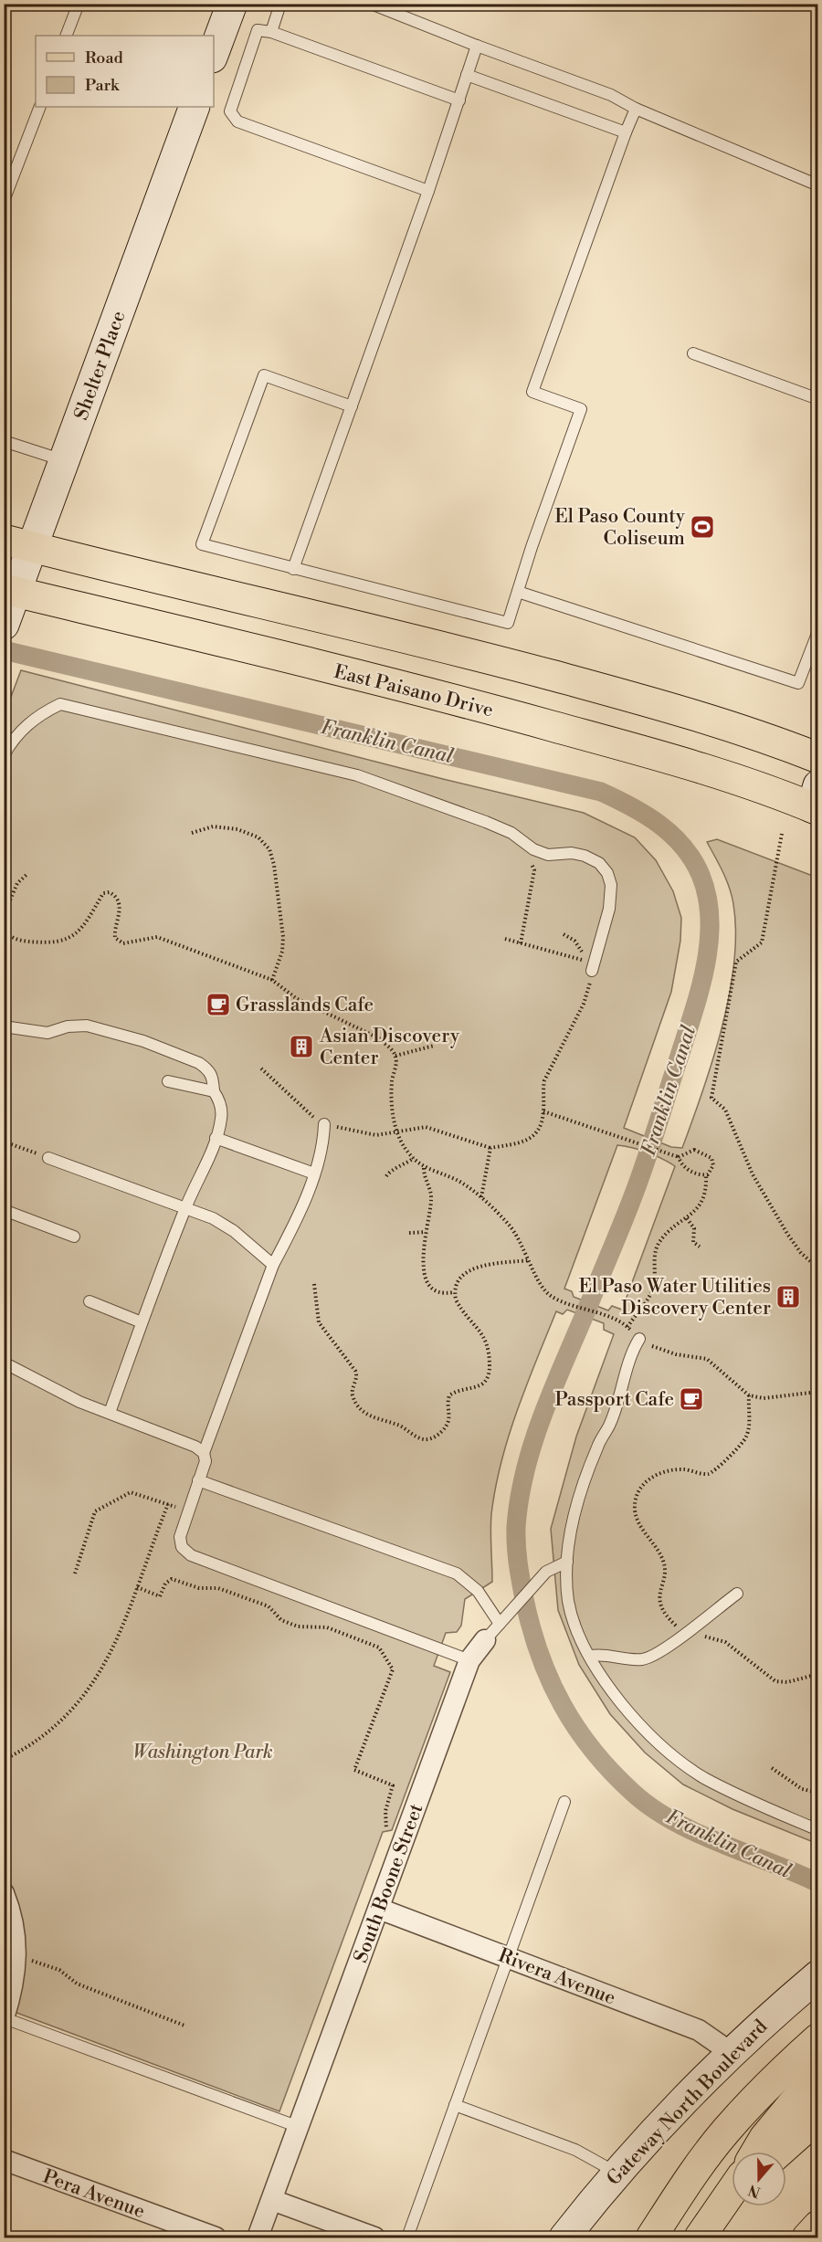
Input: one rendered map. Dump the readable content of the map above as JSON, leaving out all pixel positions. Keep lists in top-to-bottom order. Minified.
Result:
{"streets":{"main road":["East Paisano Drive"],"street":["Shelter Place","South Boone Street","Rivera Avenue","Gateway North Boulevard","Pera Avenue"]},"crossings":[["Shelter Place","East Paisano Drive"],["South Boone Street","Rivera Avenue"],["Rivera Avenue","Gateway North Boulevard"]],"water":["Franklin Canal"],"parks":["Washington Park"],"places":{"sports":["El Paso County Coliseum"],"cafe":["Grasslands Cafe","Passport Cafe"],"building":["Asian Discovery Center","El Paso Water Utilities Discovery Center"]},"legend":["Road","Park"],"north":"bottom"}
